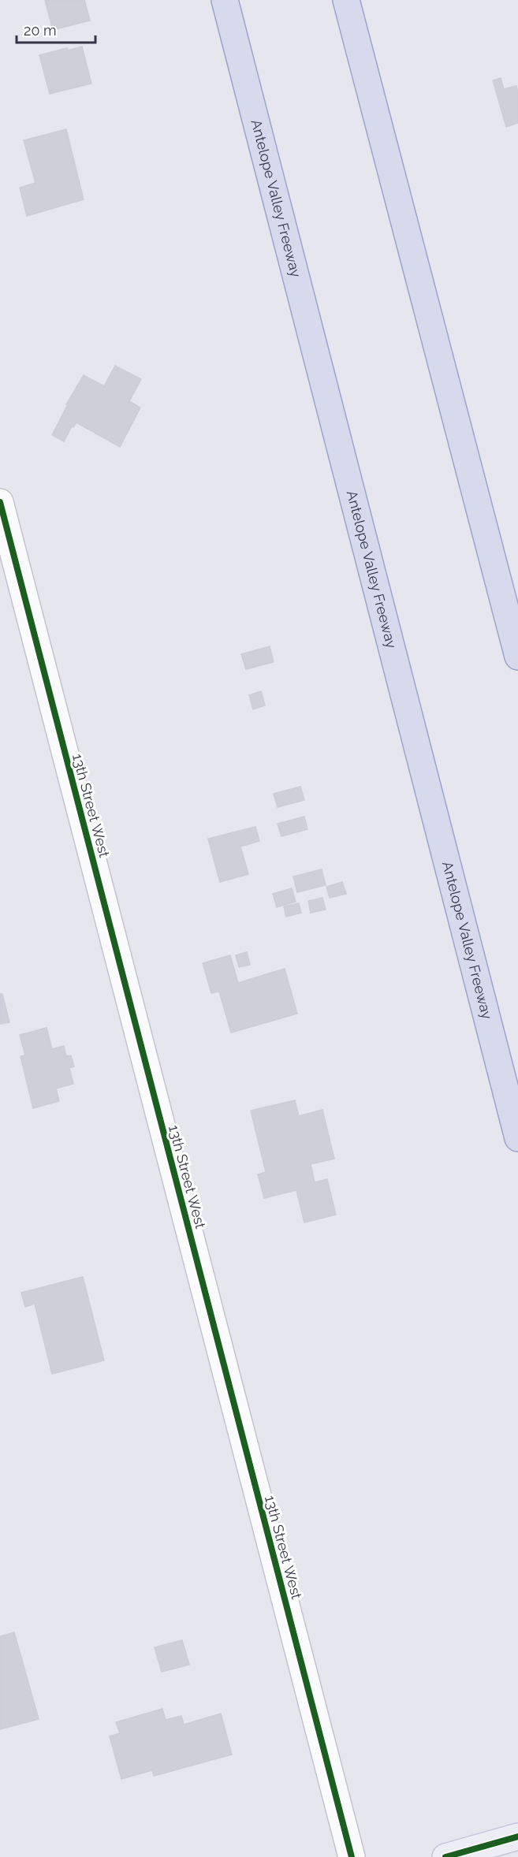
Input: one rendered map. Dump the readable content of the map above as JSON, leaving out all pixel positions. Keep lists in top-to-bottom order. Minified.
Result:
{"streets":{"highway":["Antelope Valley Freeway"],"street":["13th Street West"]},"scale_bar":"20 m"}
